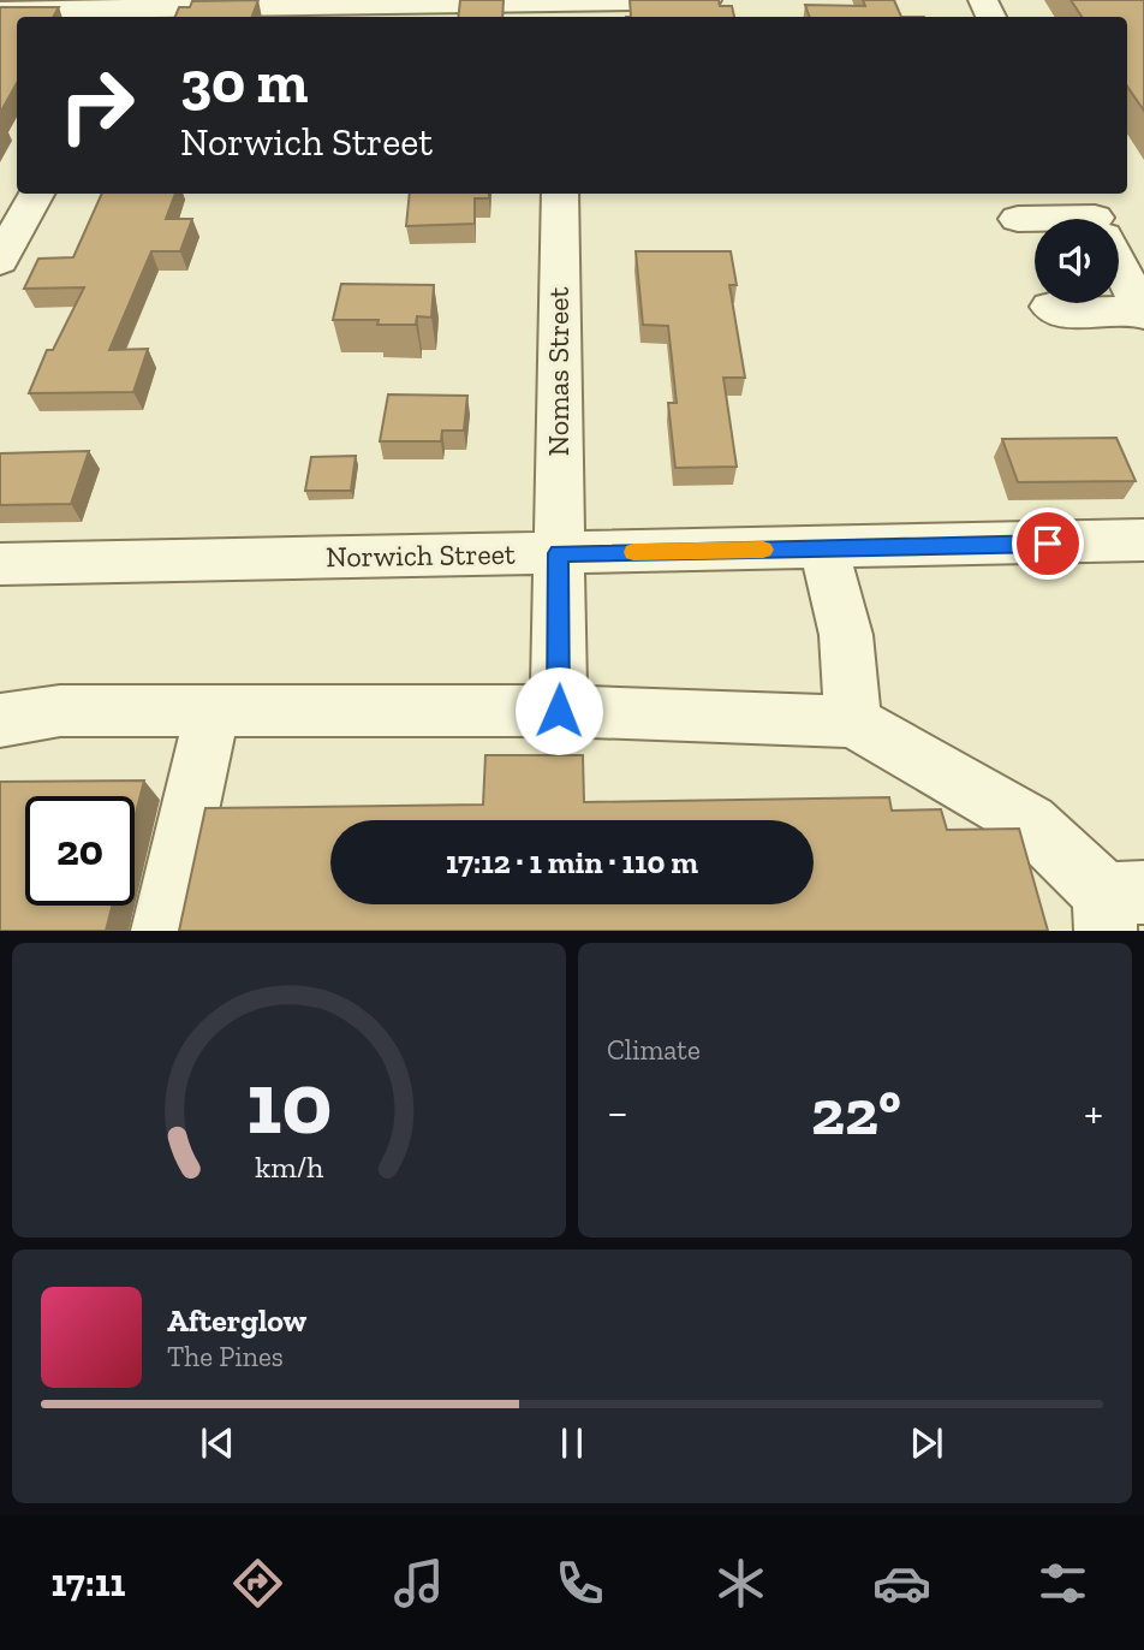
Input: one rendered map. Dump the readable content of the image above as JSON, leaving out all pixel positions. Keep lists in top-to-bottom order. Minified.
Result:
{"streets":{"street":["Nomas Street","Norwich Street"]},"crossings":[["Nomas Street","Norwich Street"]],"page":{"turn":["30 m","Norwich Street"],"limit":"20","trip":"17:12 · 1 min · 110 m","tile":"Climate","heat":["−","22°","+"],"song":["Afterglow","The Pines"],"tabs":"17:11","gauge":["10","km/h"]}}
